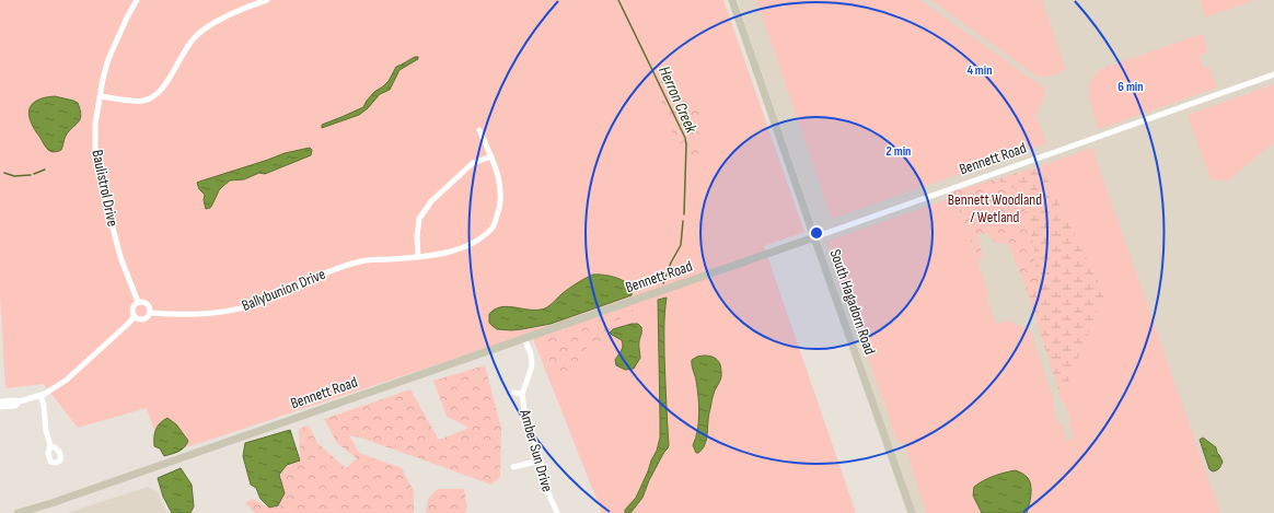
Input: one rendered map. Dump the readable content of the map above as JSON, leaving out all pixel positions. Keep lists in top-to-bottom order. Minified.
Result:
{"streets":{"street":["Bennett Road","Baulistrol Drive","Ballybunion Drive","South Hagadorn Road","Amber Sun Drive"]},"crossings":[["Bennett Road","South Hagadorn Road"],["Bennett Road","Amber Sun Drive"],["Baulistrol Drive","Ballybunion Drive"]],"water":["Herron Creek"],"parks":["Bennett Woodland / Wetland"],"rings":["4 min","6 min","2 min"]}
